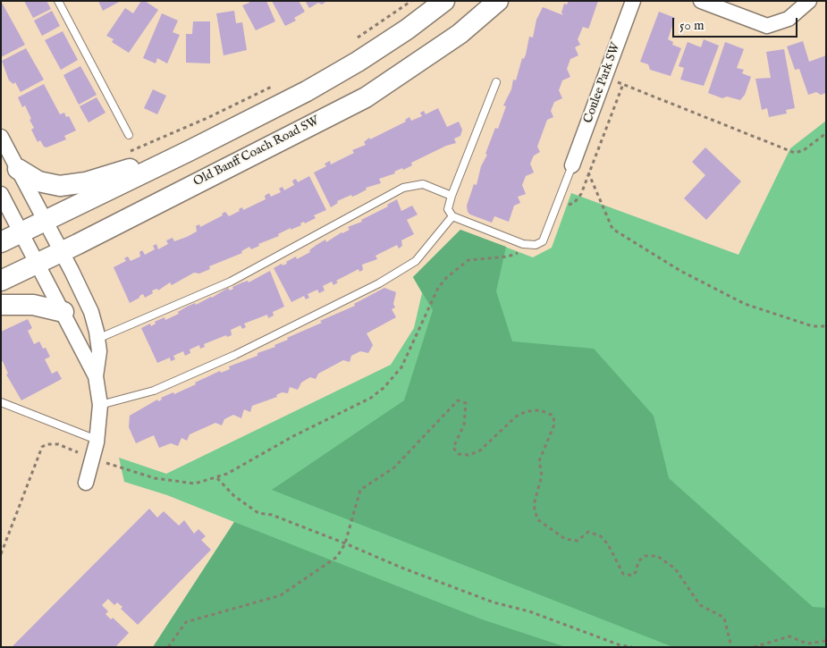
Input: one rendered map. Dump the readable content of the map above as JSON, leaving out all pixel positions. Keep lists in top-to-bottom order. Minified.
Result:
{"streets":{"main road":["Old Banff Coach Road SW"],"street":["Coulee Park SW"]},"scale_bar":"50 m"}
